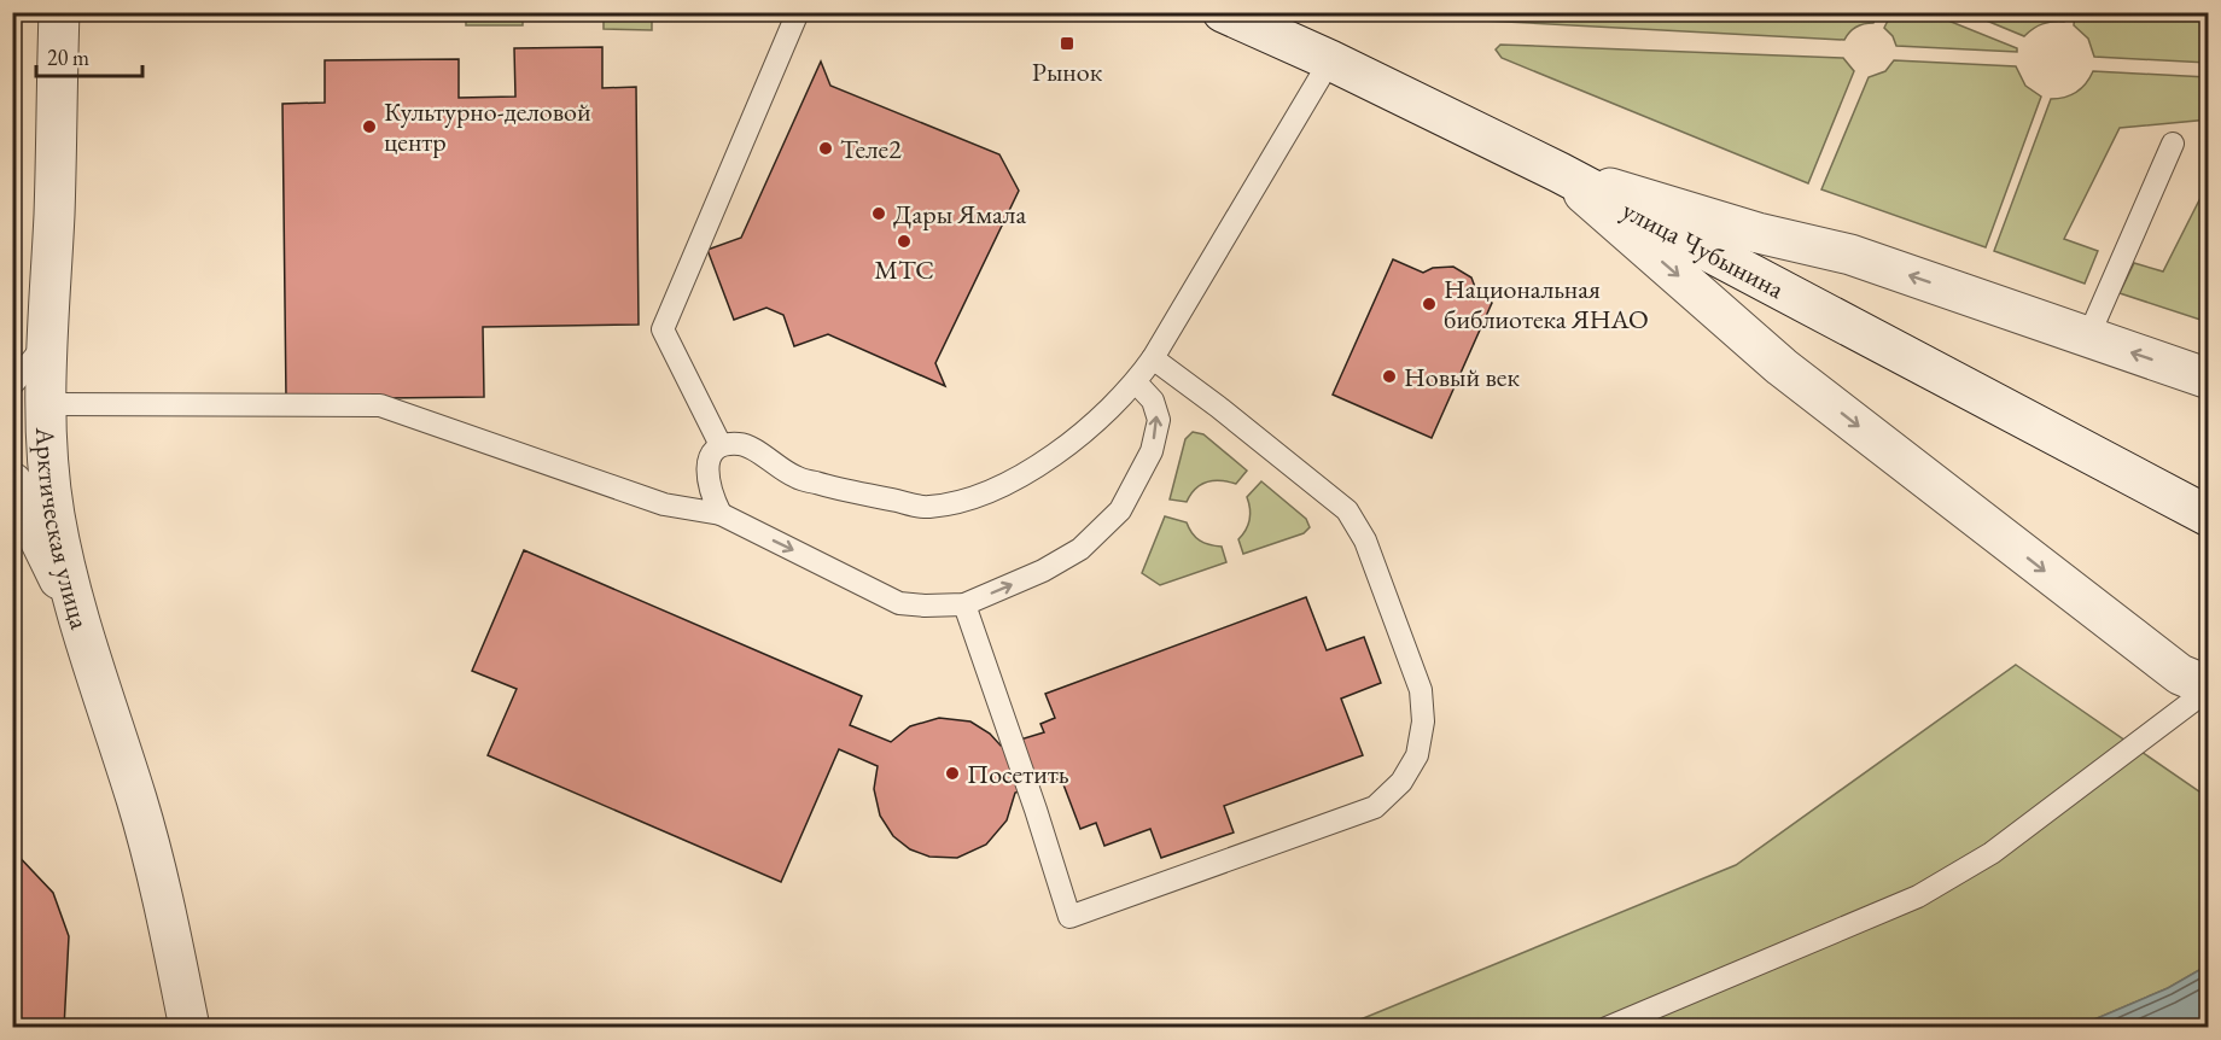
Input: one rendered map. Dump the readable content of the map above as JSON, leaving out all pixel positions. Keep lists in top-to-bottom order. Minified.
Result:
{"streets":{"street":["улица Чубынина","Арктическая улица"]},"places":{"transit":["Рынок"],"other":["Культурно-деловой центр","Теле2","Дары Ямала","МТС","Национальная библиотека ЯНАО","Новый век","Посетить"]},"scale_bar":"20 m"}
